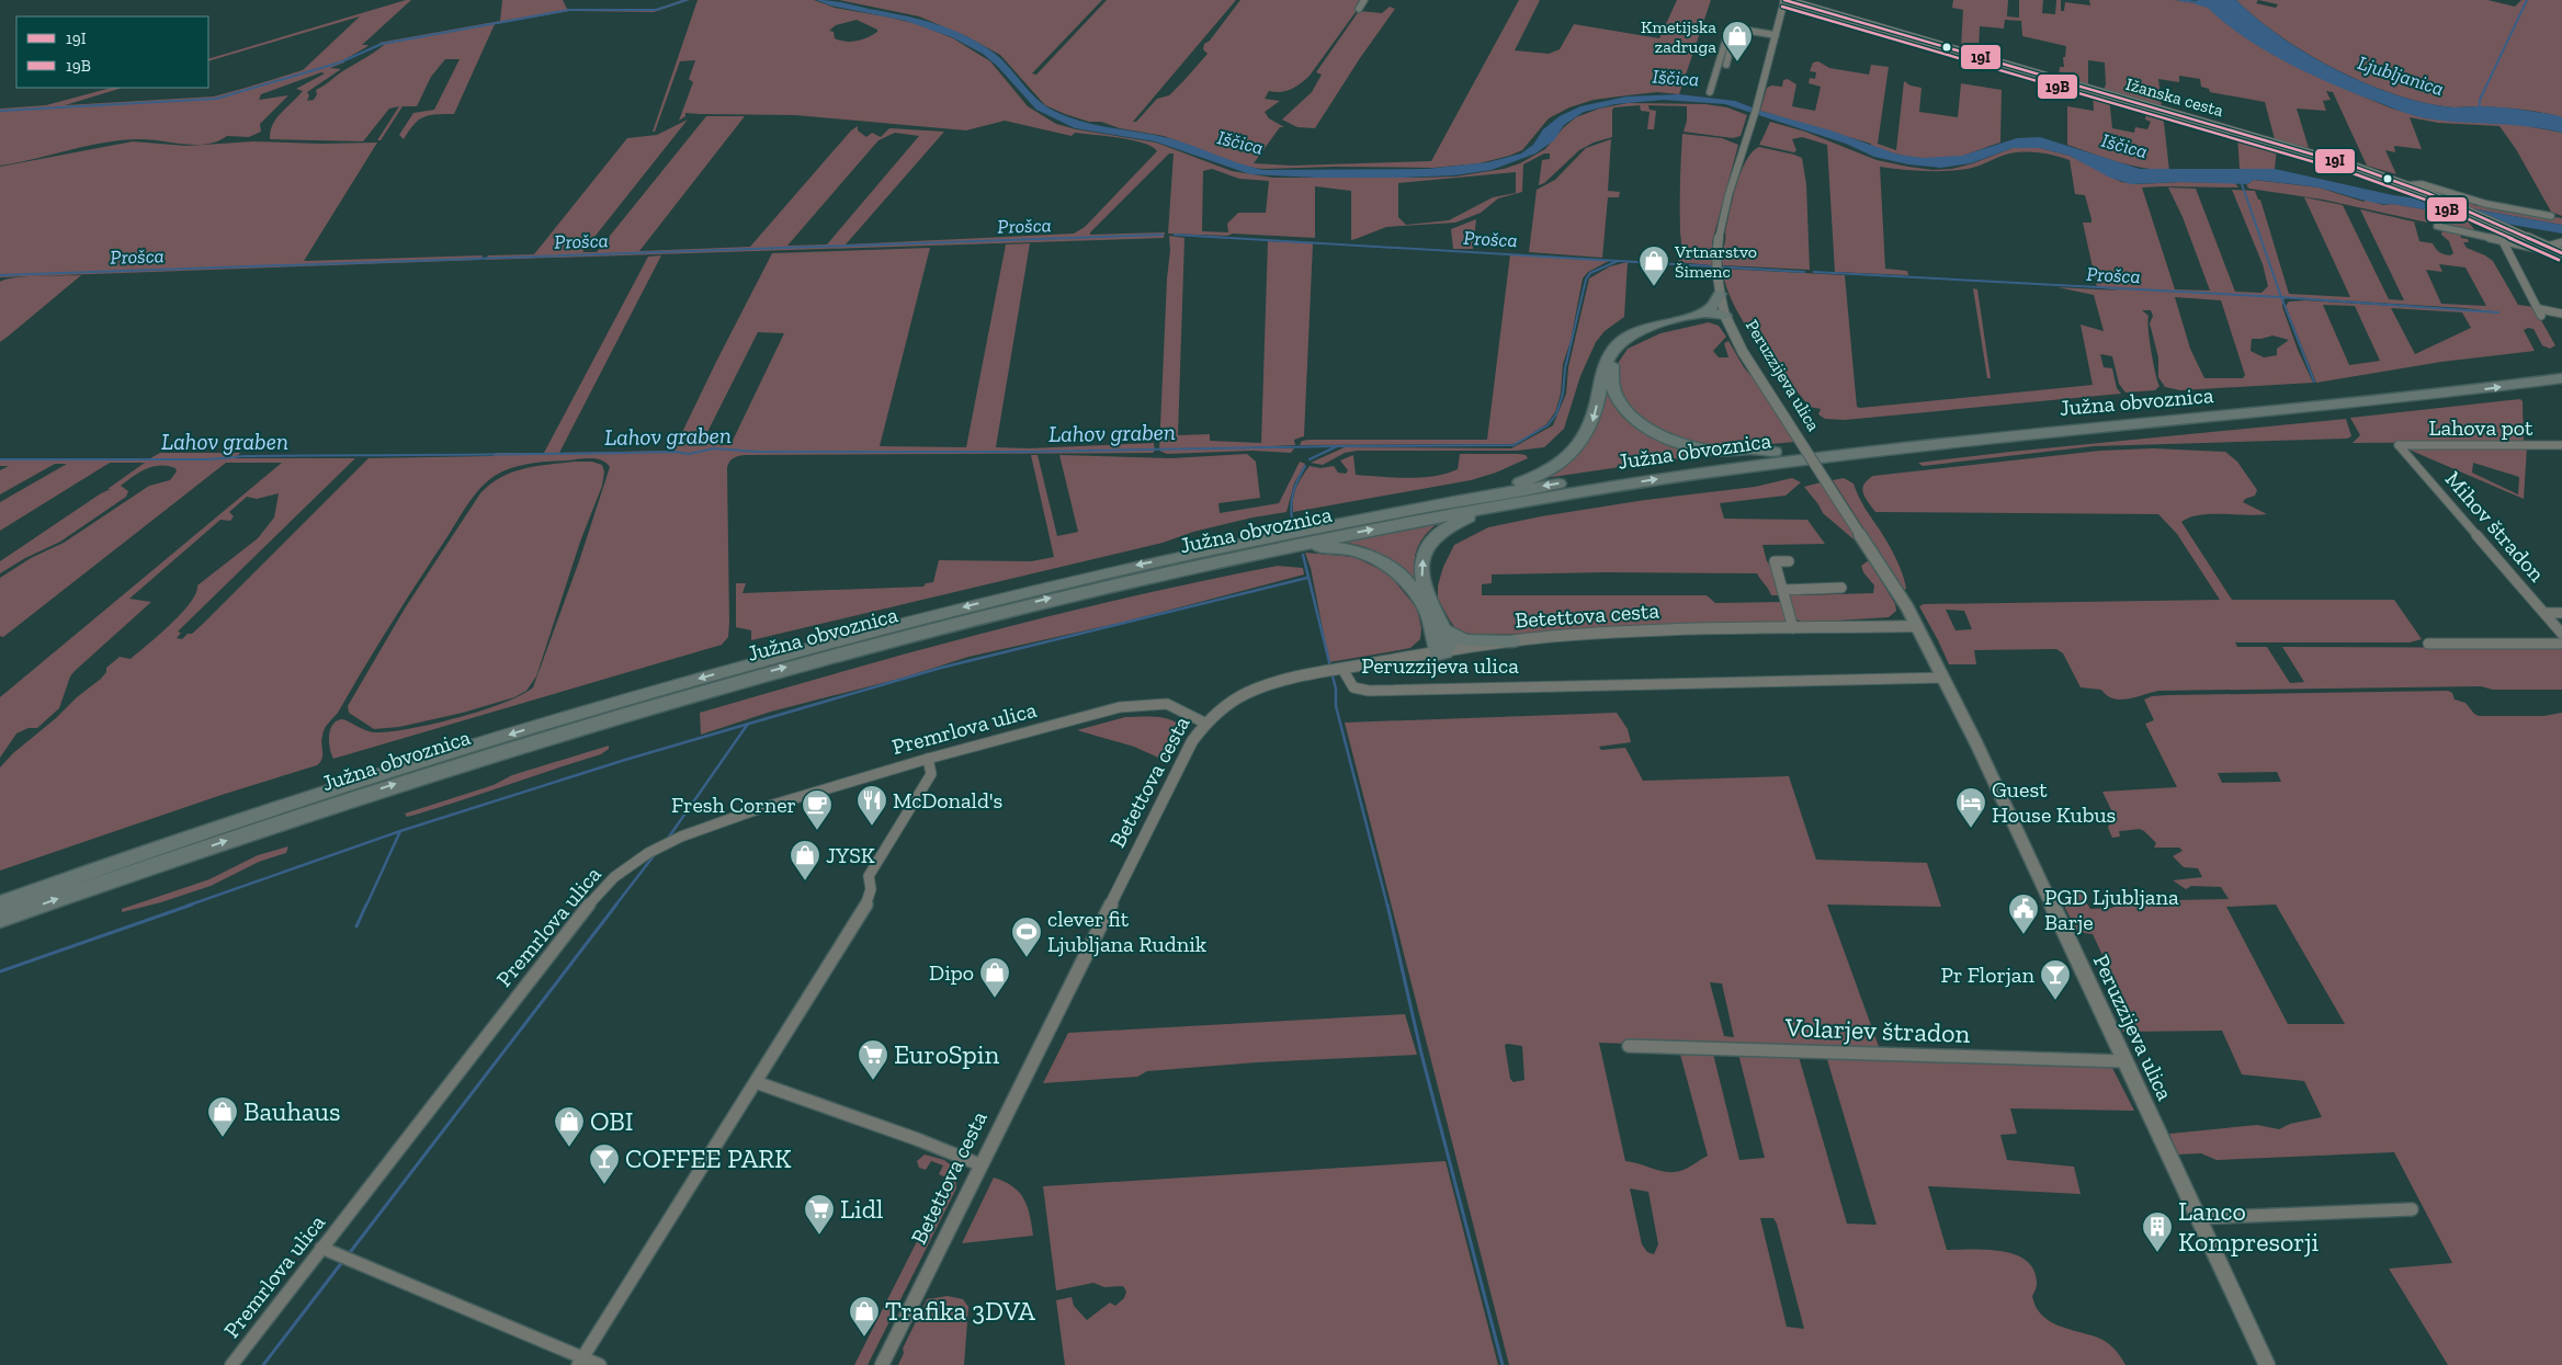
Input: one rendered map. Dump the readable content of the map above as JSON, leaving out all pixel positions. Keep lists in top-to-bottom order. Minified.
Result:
{"streets":{"highway":["Južna obvoznica"],"main road":["Ižanska cesta","Peruzzijeva ulica"],"street":["Lahova pot","Mihov štradon","Betettova cesta","Premrlova ulica","Volarjev štradon"]},"crossings":[["Ižanska cesta","Peruzzijeva ulica"],["Peruzzijeva ulica","Betettova cesta"],["Peruzzijeva ulica","Volarjev štradon"],["Lahova pot","Mihov štradon"],["Betettova cesta","Premrlova ulica"]],"water":["Ljubljanica","Iščica","Prošca","Lahov graben"],"places":{"shop":["Kmetijska zadruga","Vrtnarstvo Šimenc","JYSK","Dipo","Bauhaus","OBI","Trafika 3DVA"],"restaurant":["McDonald's"],"hotel":["Guest House Kubus"],"cafe":["Fresh Corner"],"public building":["PGD Ljubljana Barje"],"sports":["clever fit Ljubljana Rudnik"],"bar":["Pr Florjan","COFFEE PARK"],"supermarket":["EuroSpin","Lidl"],"building":["Lanco Kompresorji"]},"lines":["transit line 19I","transit line 19B"],"legend":["19I","19B"]}
